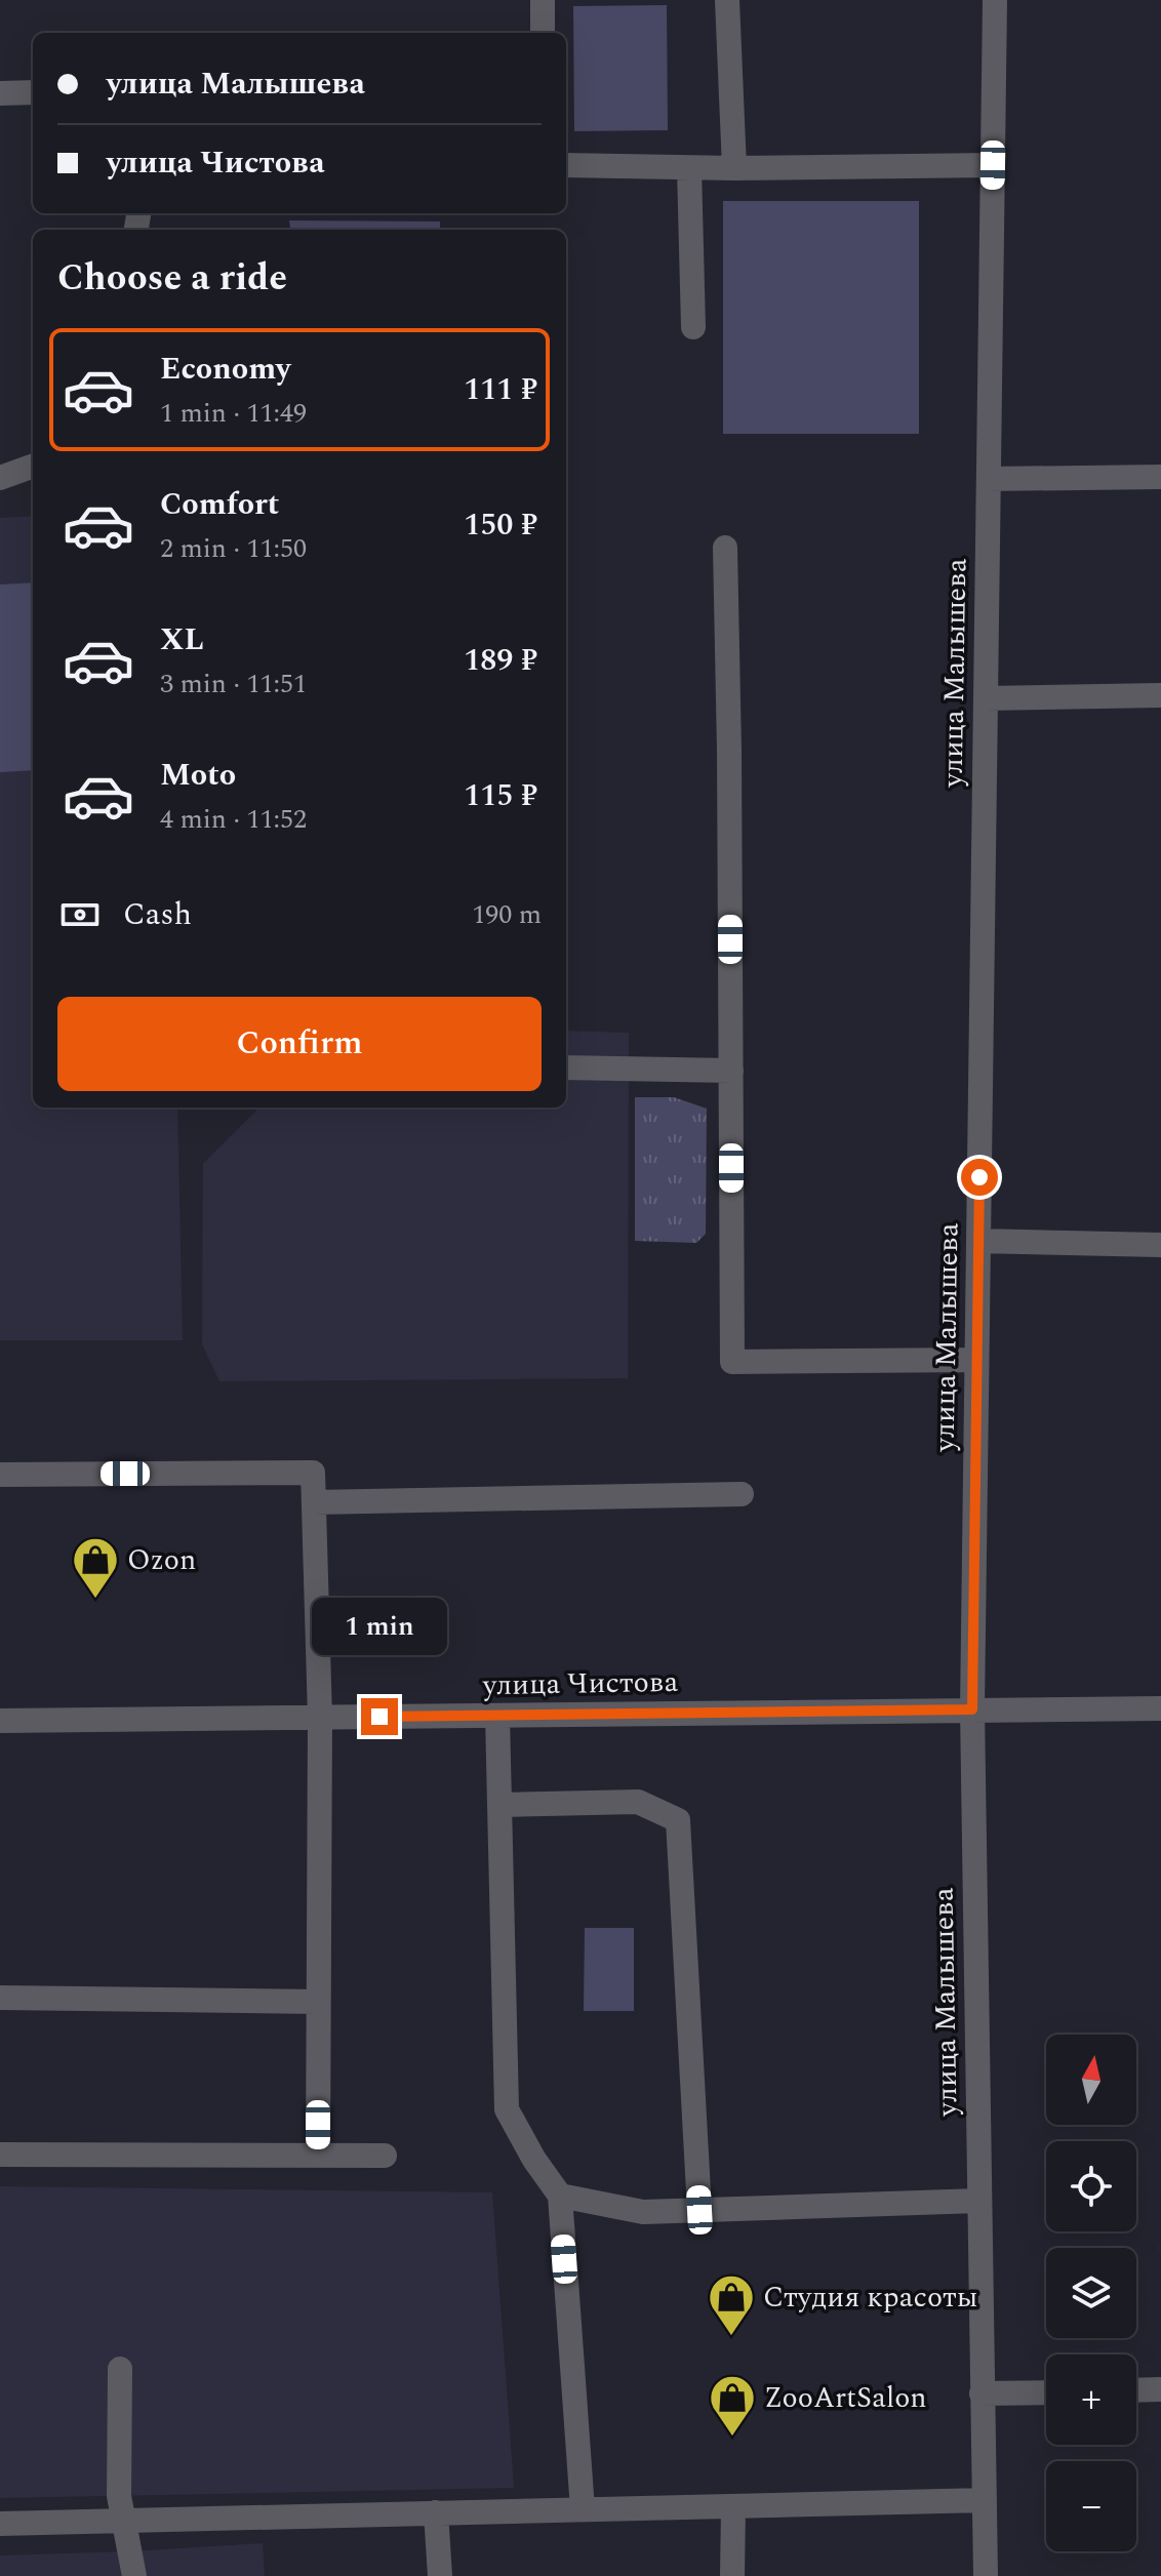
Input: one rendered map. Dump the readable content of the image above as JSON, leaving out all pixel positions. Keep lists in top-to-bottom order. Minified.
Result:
{"streets":{"street":["улица Малышева","улица Чистова"]},"crossings":[["улица Малышева","улица Чистова"]],"places":{"shop":["Ozon","Студия красоты","ZooArtSalon"]},"north":"top","page":{"banner":["улица Малышева","улица Чистова"],"heading":"Choose a ride","list":[{"name":"Economy","note":"1 min · 11:49","value":"111 ₽"},{"name":"Comfort","note":"2 min · 11:50","value":"150 ₽"},{"name":"XL","note":"3 min · 11:51","value":"189 ₽"},{"name":"Moto","note":"4 min · 11:52","value":"115 ₽"}],"pay":["Cash","190 m"],"buttons":"Confirm","bubble":"1 min","map_buttons":["+","−"]}}
